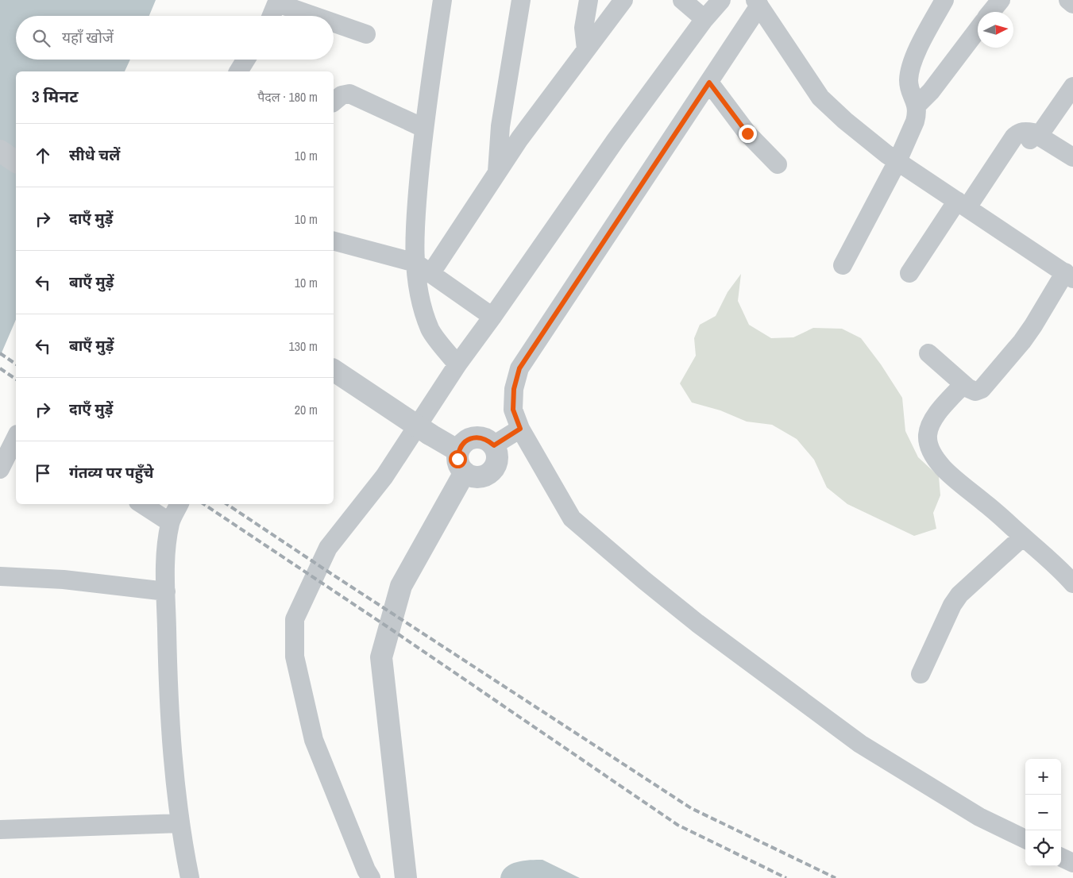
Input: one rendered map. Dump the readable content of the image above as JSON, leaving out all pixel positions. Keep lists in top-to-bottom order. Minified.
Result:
{"north":"right","page":{"search":"यहाँ खोजें","heading":["3 मिनट","पैदल · 180 m"],"list":[["सीधे चलें","10 m"],["दाएँ मुड़ें","10 m"],["बाएँ मुड़ें","10 m"],["बाएँ मुड़ें","130 m"],["दाएँ मुड़ें","20 m"],"गंतव्य पर पहुँचे"],"map_buttons":["+","−"]}}
